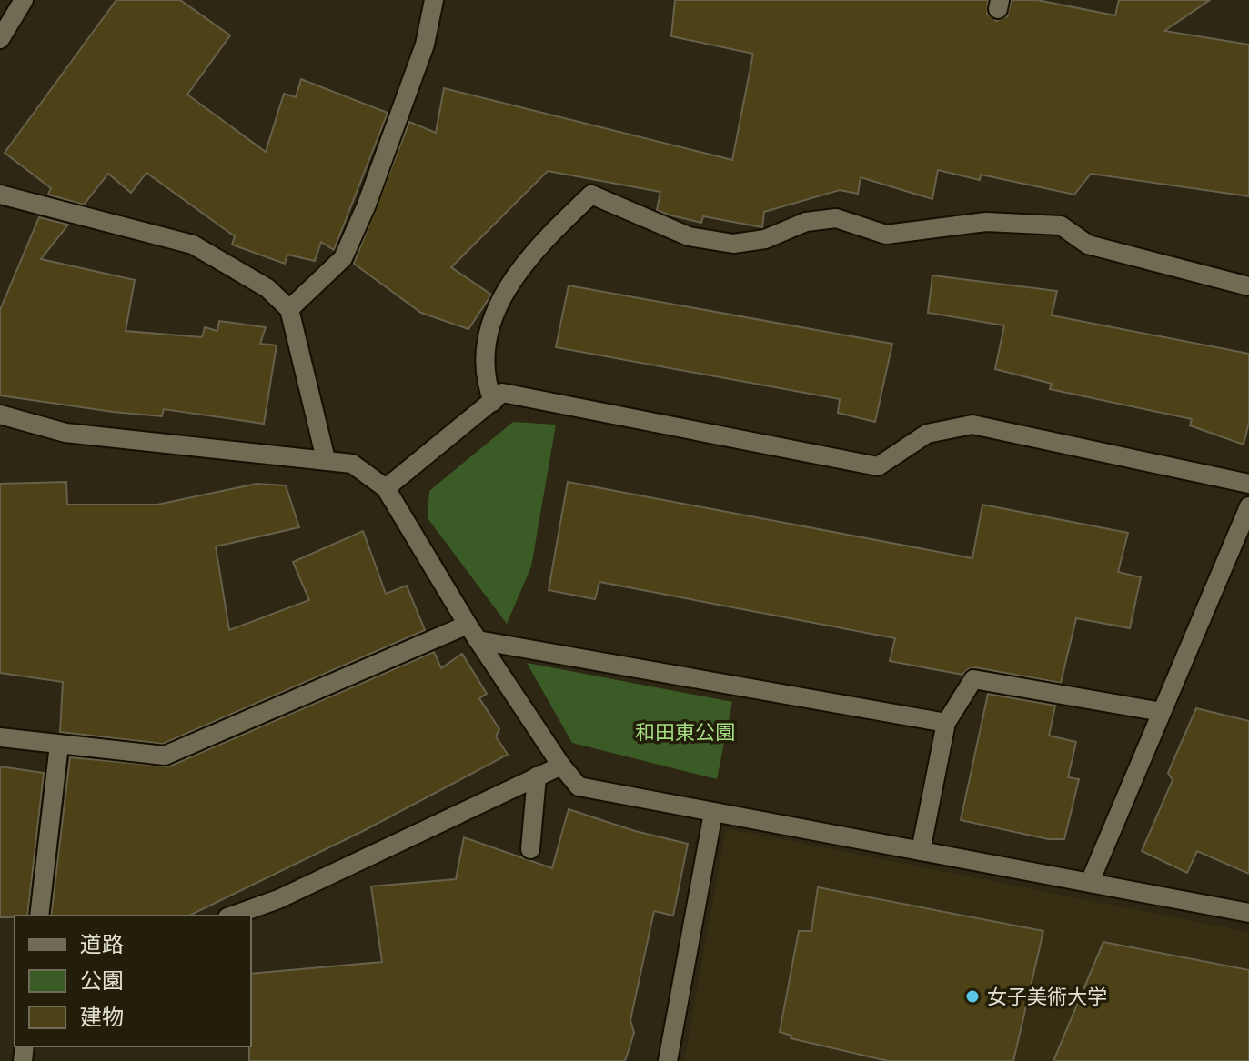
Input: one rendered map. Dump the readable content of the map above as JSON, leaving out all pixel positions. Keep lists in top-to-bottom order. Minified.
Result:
{"parks":["和田東公園"],"places":["女子美術大学"],"legend":["道路","公園","建物"]}
